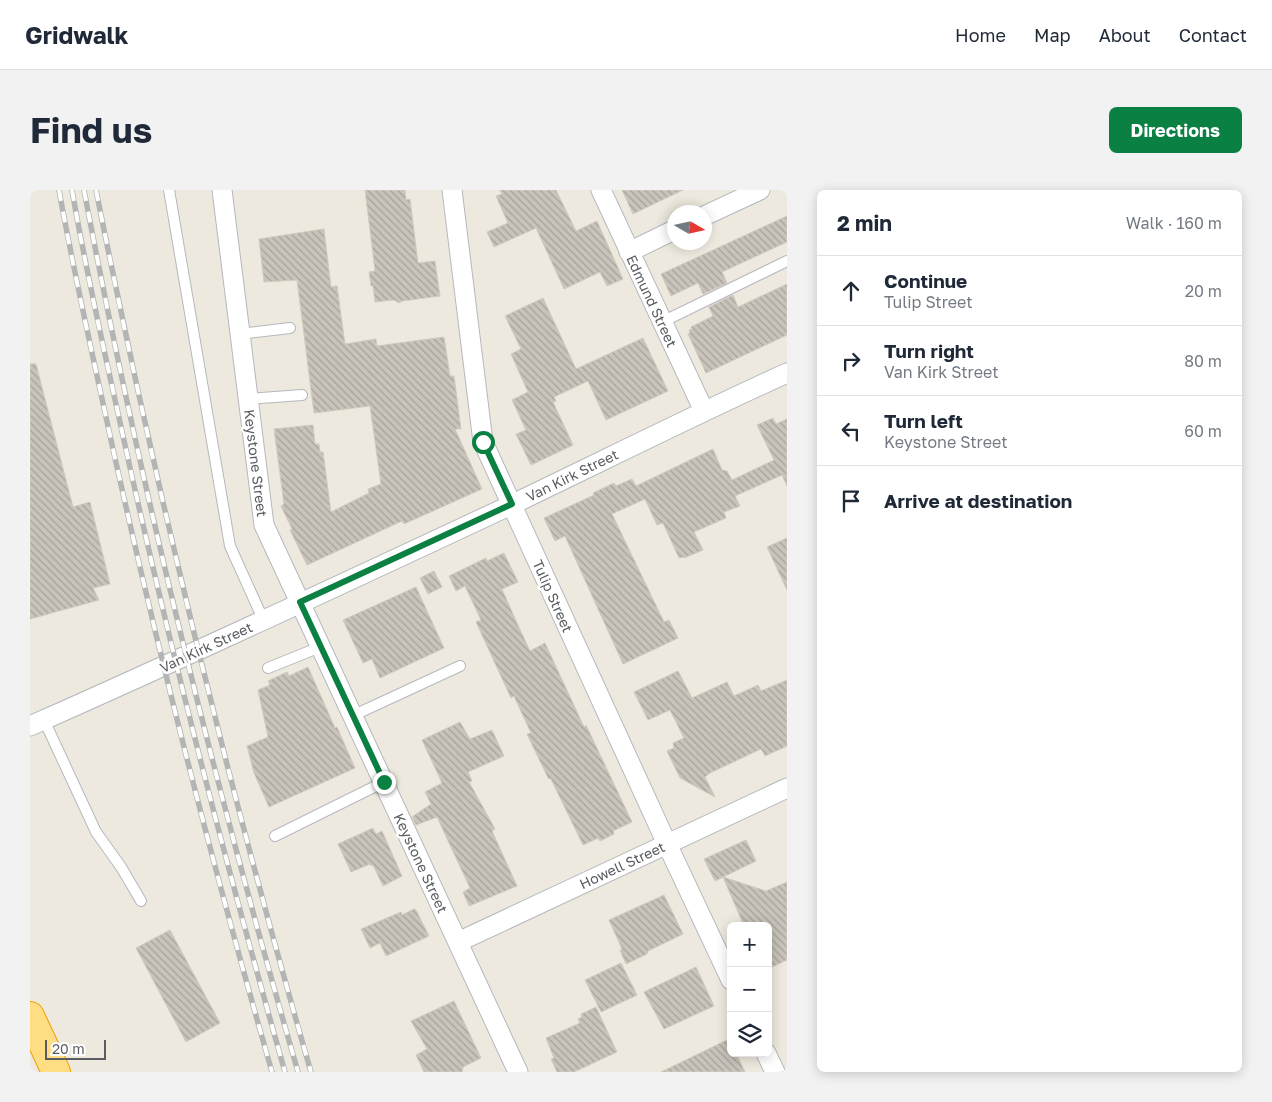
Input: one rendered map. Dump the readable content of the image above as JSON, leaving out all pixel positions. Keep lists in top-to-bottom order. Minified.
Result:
{"streets":{"street":["Edmund Street","Keystone Street","Van Kirk Street","Tulip Street","Howell Street"]},"crossings":[["Edmund Street","Van Kirk Street"],["Keystone Street","Van Kirk Street"],["Keystone Street","Howell Street"],["Van Kirk Street","Tulip Street"],["Tulip Street","Howell Street"]],"scale_bar":"20 m","north":"right","page":{"header":"Gridwalk","nav":["Home","Map","About","Contact"],"buttons":"Directions","title":"Find us","heading":["2 min","Walk · 160 m"],"list":[["Continue","Tulip Street","20 m"],["Turn right","Van Kirk Street","80 m"],["Turn left","Keystone Street","60 m"],"Arrive at destination"],"map_buttons":["+","−"],"scale":"20 m"}}
